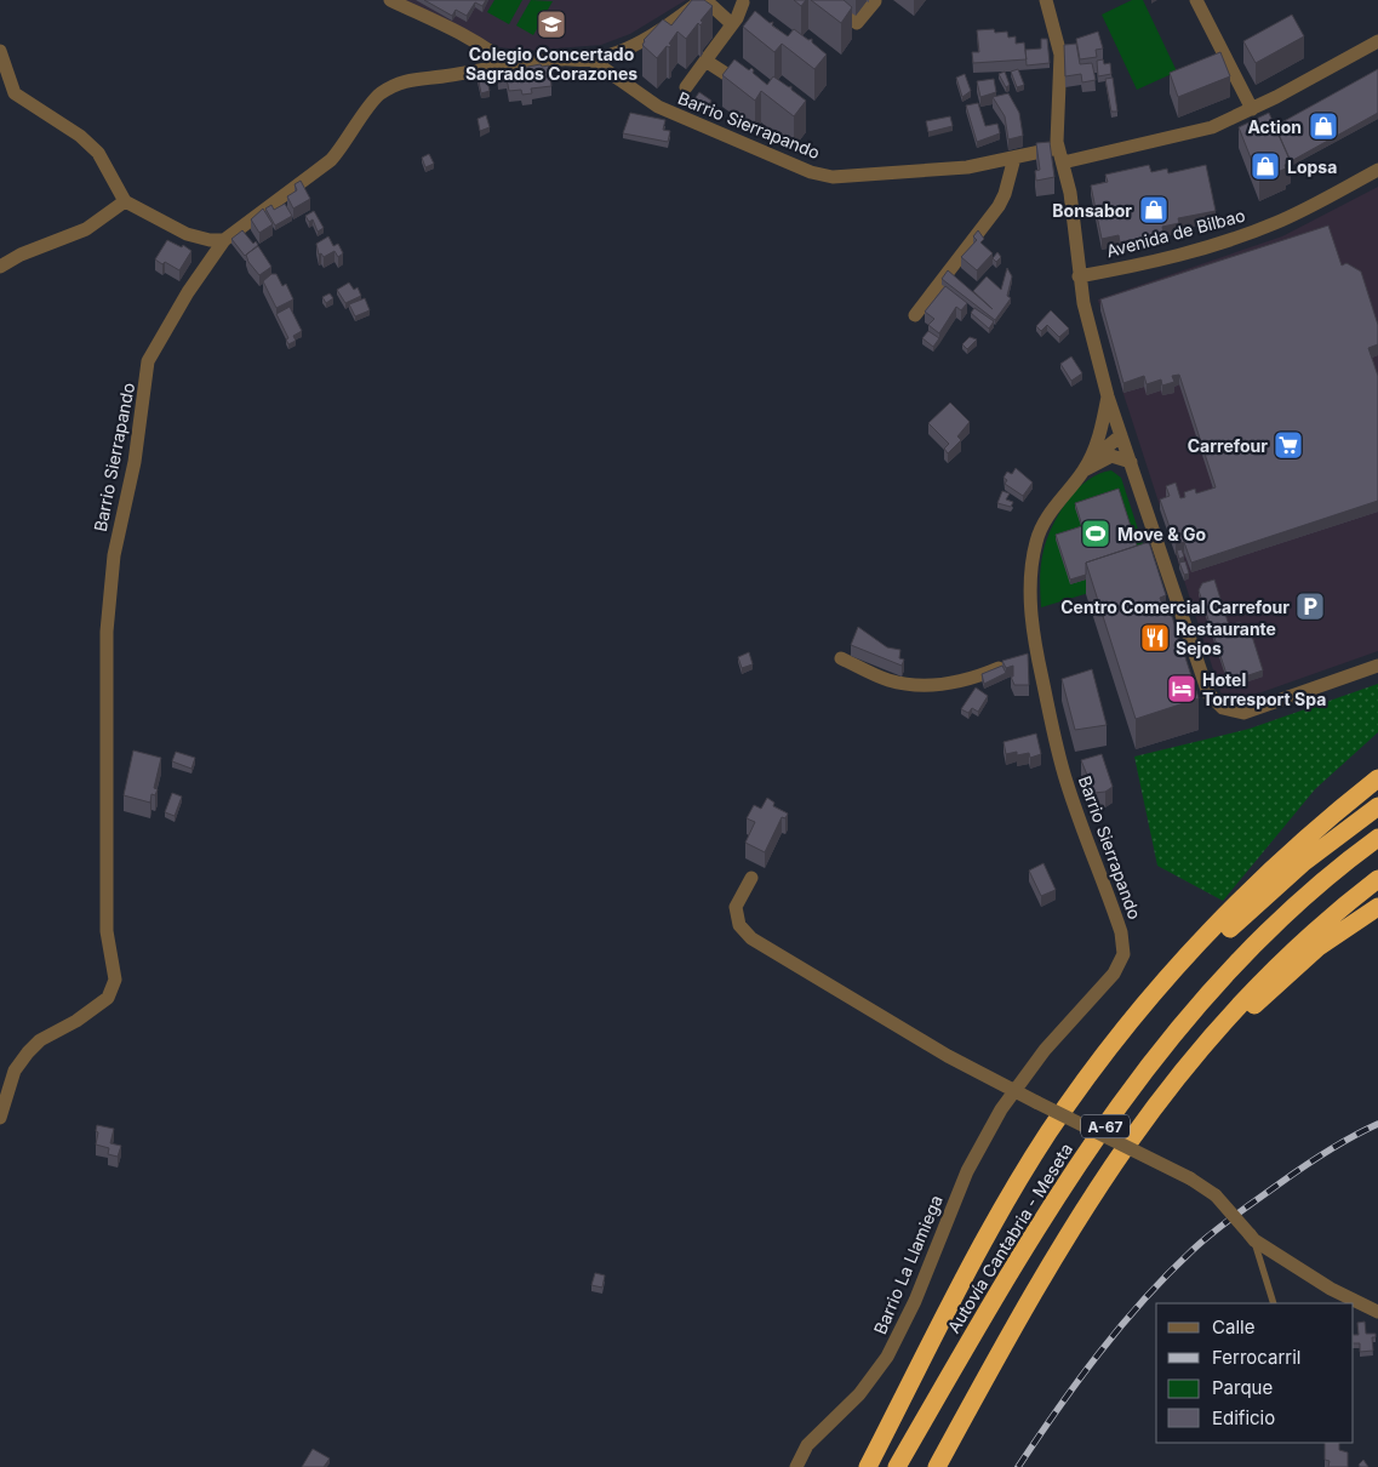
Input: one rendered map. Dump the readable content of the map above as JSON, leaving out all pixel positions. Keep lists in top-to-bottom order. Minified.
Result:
{"streets":{"highway":["A-67","Autovía Cantabria - Meseta"],"street":["Barrio Sierrapando","Avenida de Bilbao","Barrio La Llamiega"]},"crossings":[["Barrio Sierrapando","Avenida de Bilbao"],["Barrio Sierrapando","Barrio La Llamiega"]],"places":{"school or university":["Colegio Concertado Sagrados Corazones"],"shop":["Action","Lopsa","Bonsabor"],"supermarket":["Carrefour"],"sports":["Move & Go"],"parking":["Centro Comercial Carrefour"],"restaurant":["Restaurante Sejos"],"hotel":["Hotel Torresport Spa"]},"legend":["Calle","Ferrocarril","Parque","Edificio"]}
